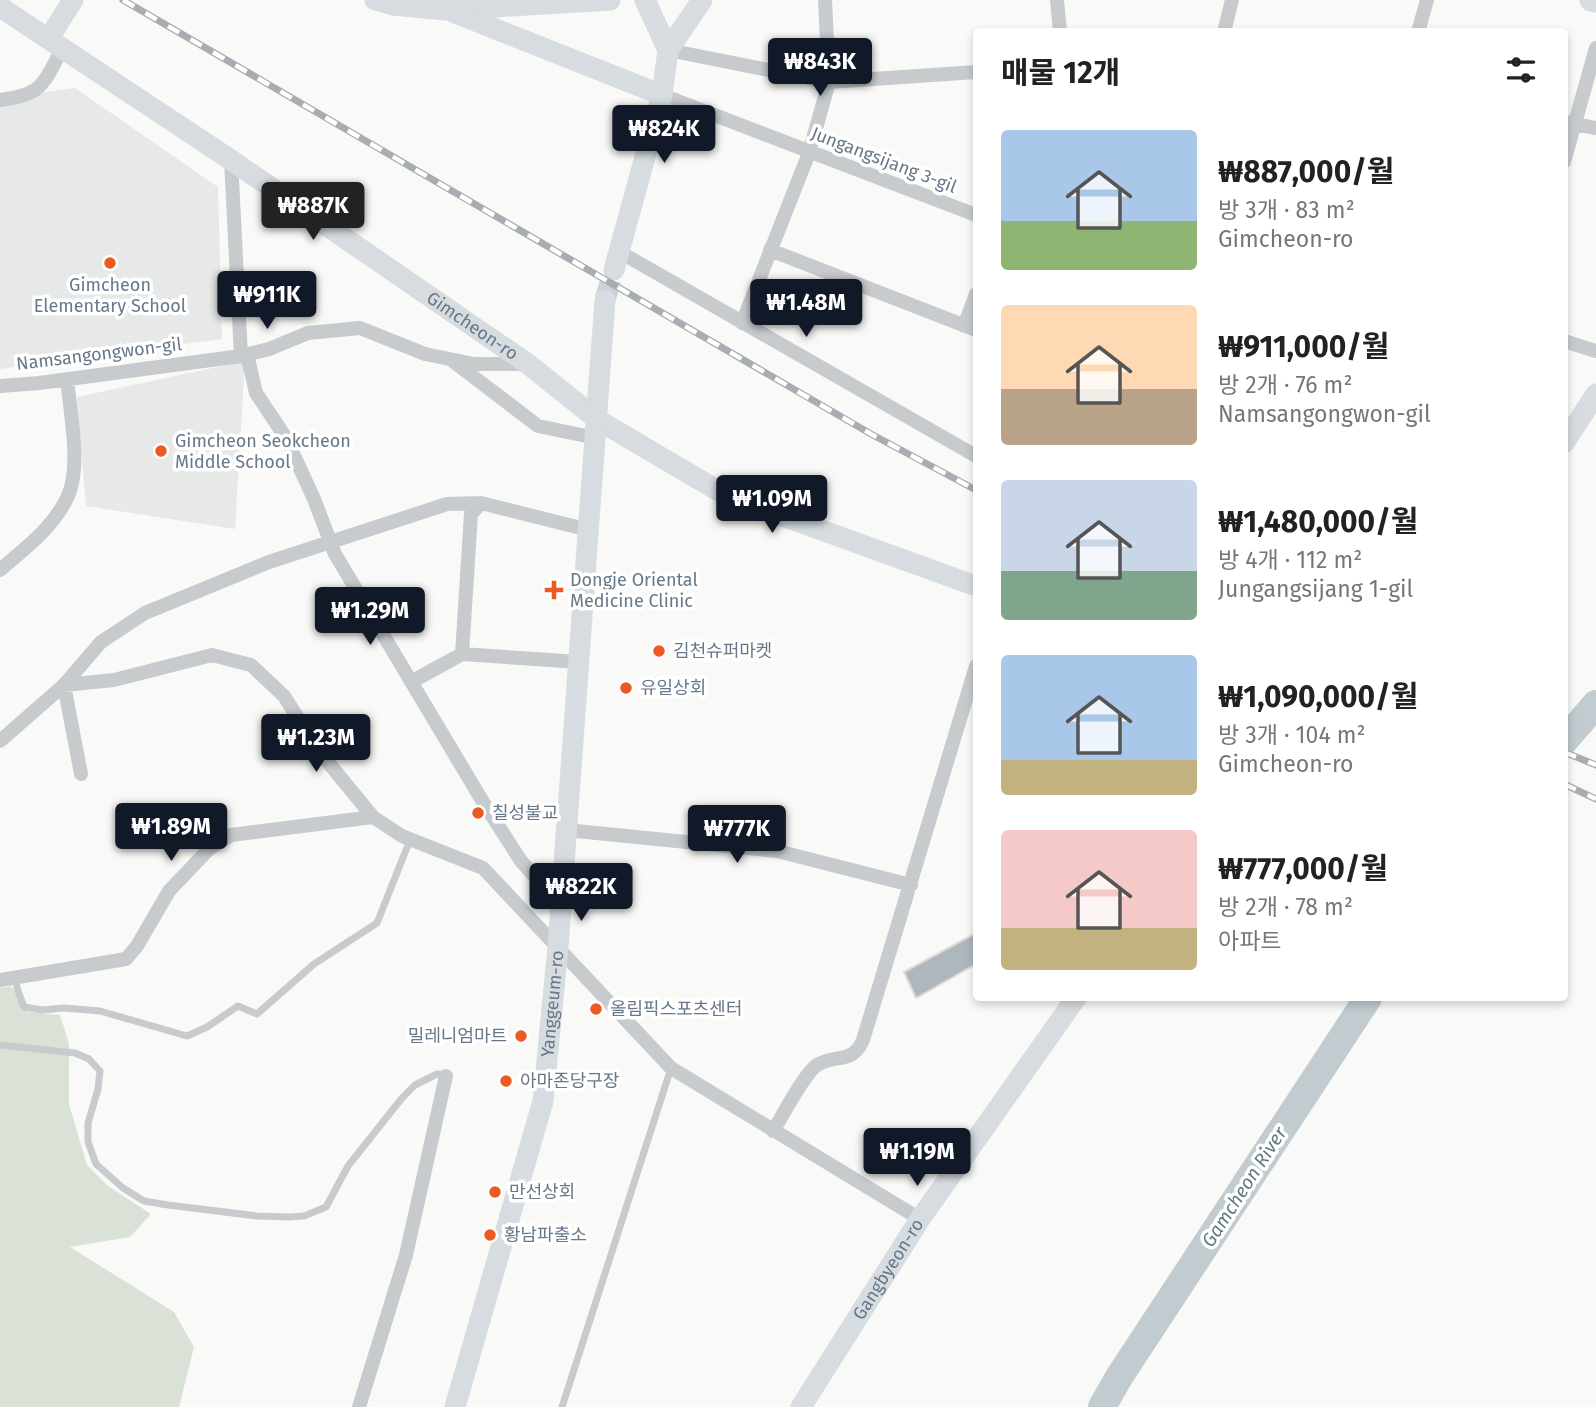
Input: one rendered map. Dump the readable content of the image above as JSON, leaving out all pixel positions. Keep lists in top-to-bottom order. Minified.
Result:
{"streets":{"street":["Jungangsijang 3-gil","Gimcheon-ro","Namsangongwon-gil","Yanggeum-ro","Gangbyeon-ro"]},"crossings":[["Gimcheon-ro","Namsangongwon-gil"],["Gimcheon-ro","Yanggeum-ro"]],"water":["Gamcheon River"],"places":{"other":["Gimcheon Elementary School","Gimcheon Seokcheon Middle School","김천슈퍼마켓","유일상회","칠성불교","올림픽스포츠센터","밀레니엄마트","아마존당구장","만선상회","황남파출소"],"health":["Dongje Oriental Medicine Clinic"]},"page":{"heading":"매물 12개","price":["₩843K","₩824K","₩887K","₩911K","₩1.48M","₩1.09M","₩1.29M","₩1.23M","₩1.89M","₩777K","₩822K","₩1.19M"],"list":[{"name":"₩887,000/월","note":"방 3개 · 83 m² · Gimcheon-ro"},{"name":"₩911,000/월","note":"방 2개 · 76 m² · Namsangongwon-gil"},{"name":"₩1,480,000/월","note":"방 4개 · 112 m² · Jungangsijang 1-gil"},{"name":"₩1,090,000/월","note":"방 3개 · 104 m² · Gimcheon-ro"},{"name":"₩777,000/월","note":"방 2개 · 78 m² · 아파트"}]}}
